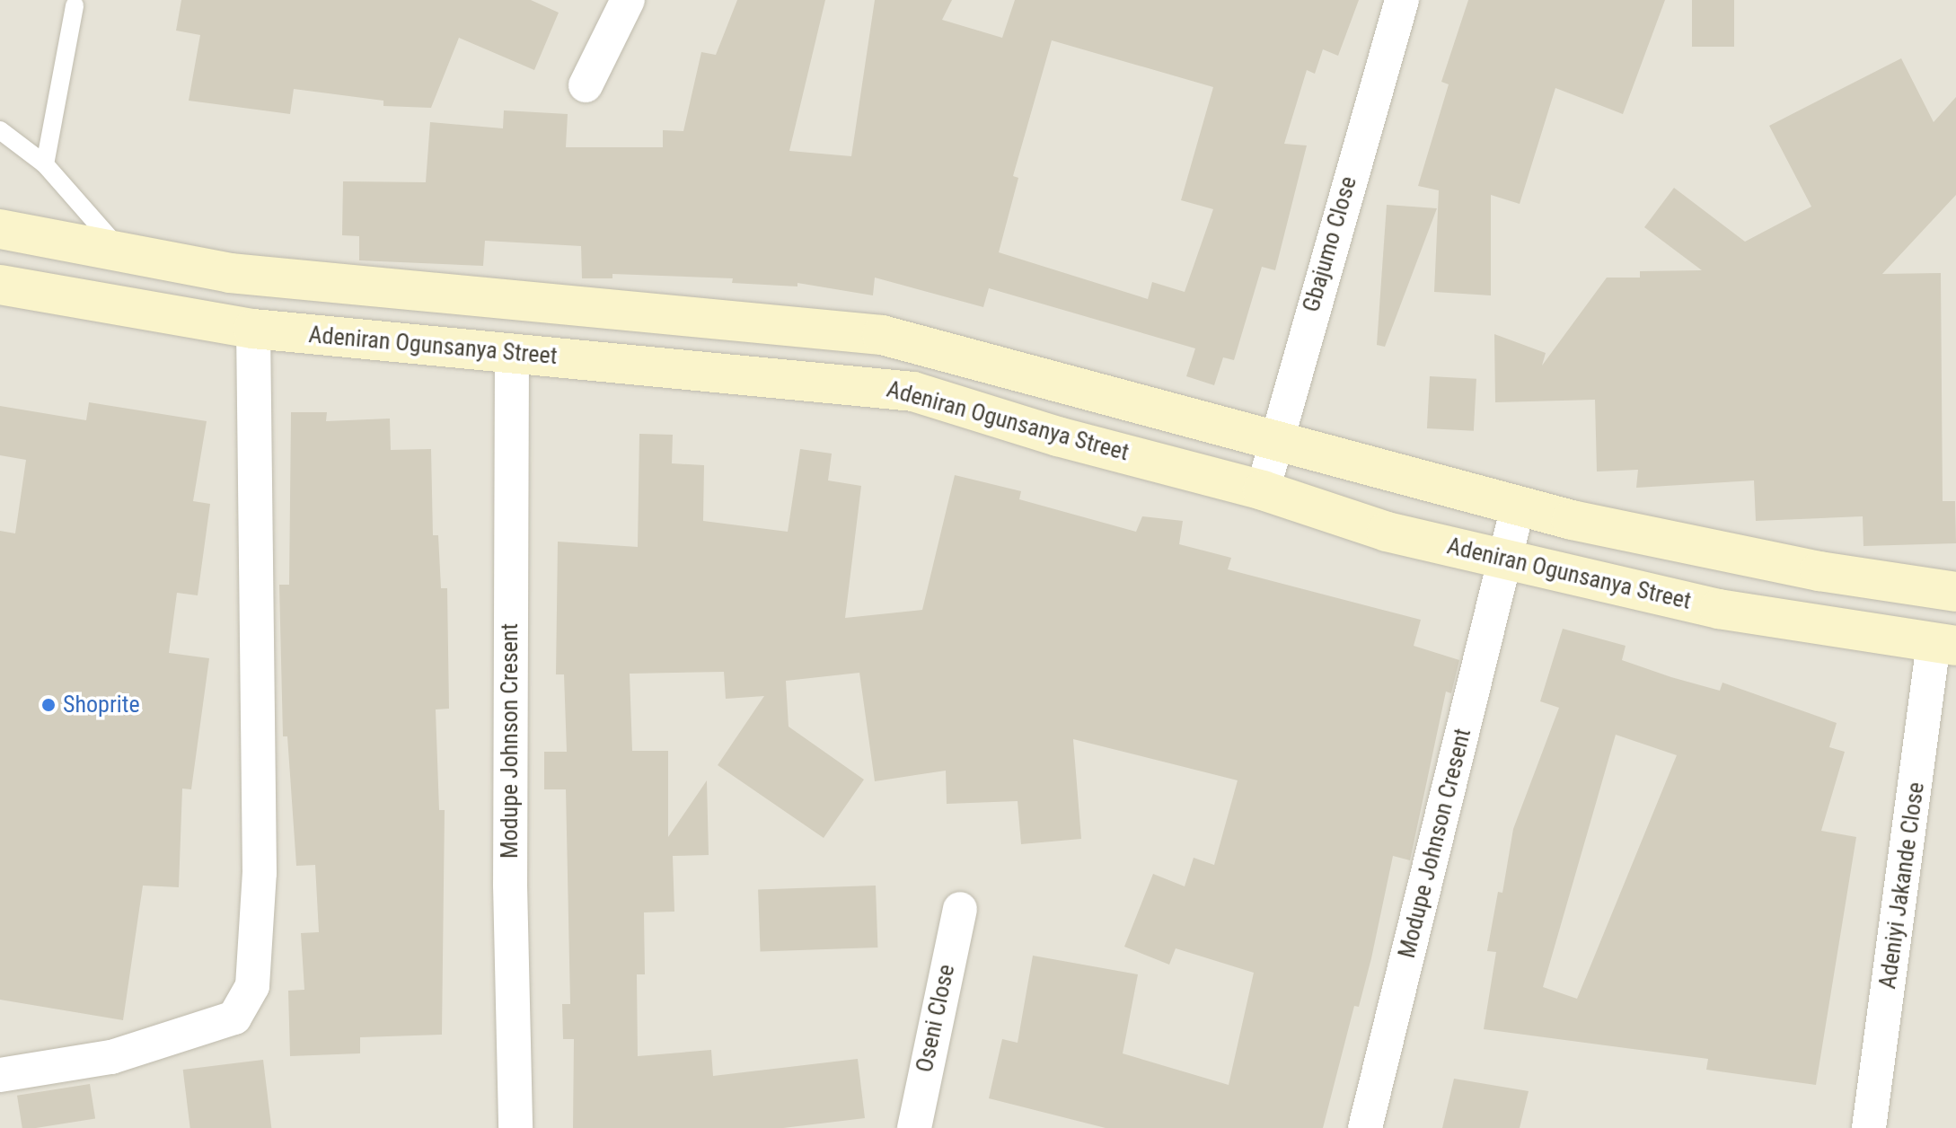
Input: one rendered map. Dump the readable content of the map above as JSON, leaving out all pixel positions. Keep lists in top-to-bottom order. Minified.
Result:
{"streets":{"main road":["Adeniran Ogunsanya Street"],"street":["Gbajumo Close","Modupe Johnson Cresent","Adeniyi Jakande Close","Oseni Close"]},"crossings":[["Gbajumo Close","Adeniran Ogunsanya Street"],["Adeniran Ogunsanya Street","Modupe Johnson Cresent"],["Adeniran Ogunsanya Street","Adeniyi Jakande Close"]],"places":["Shoprite"]}
